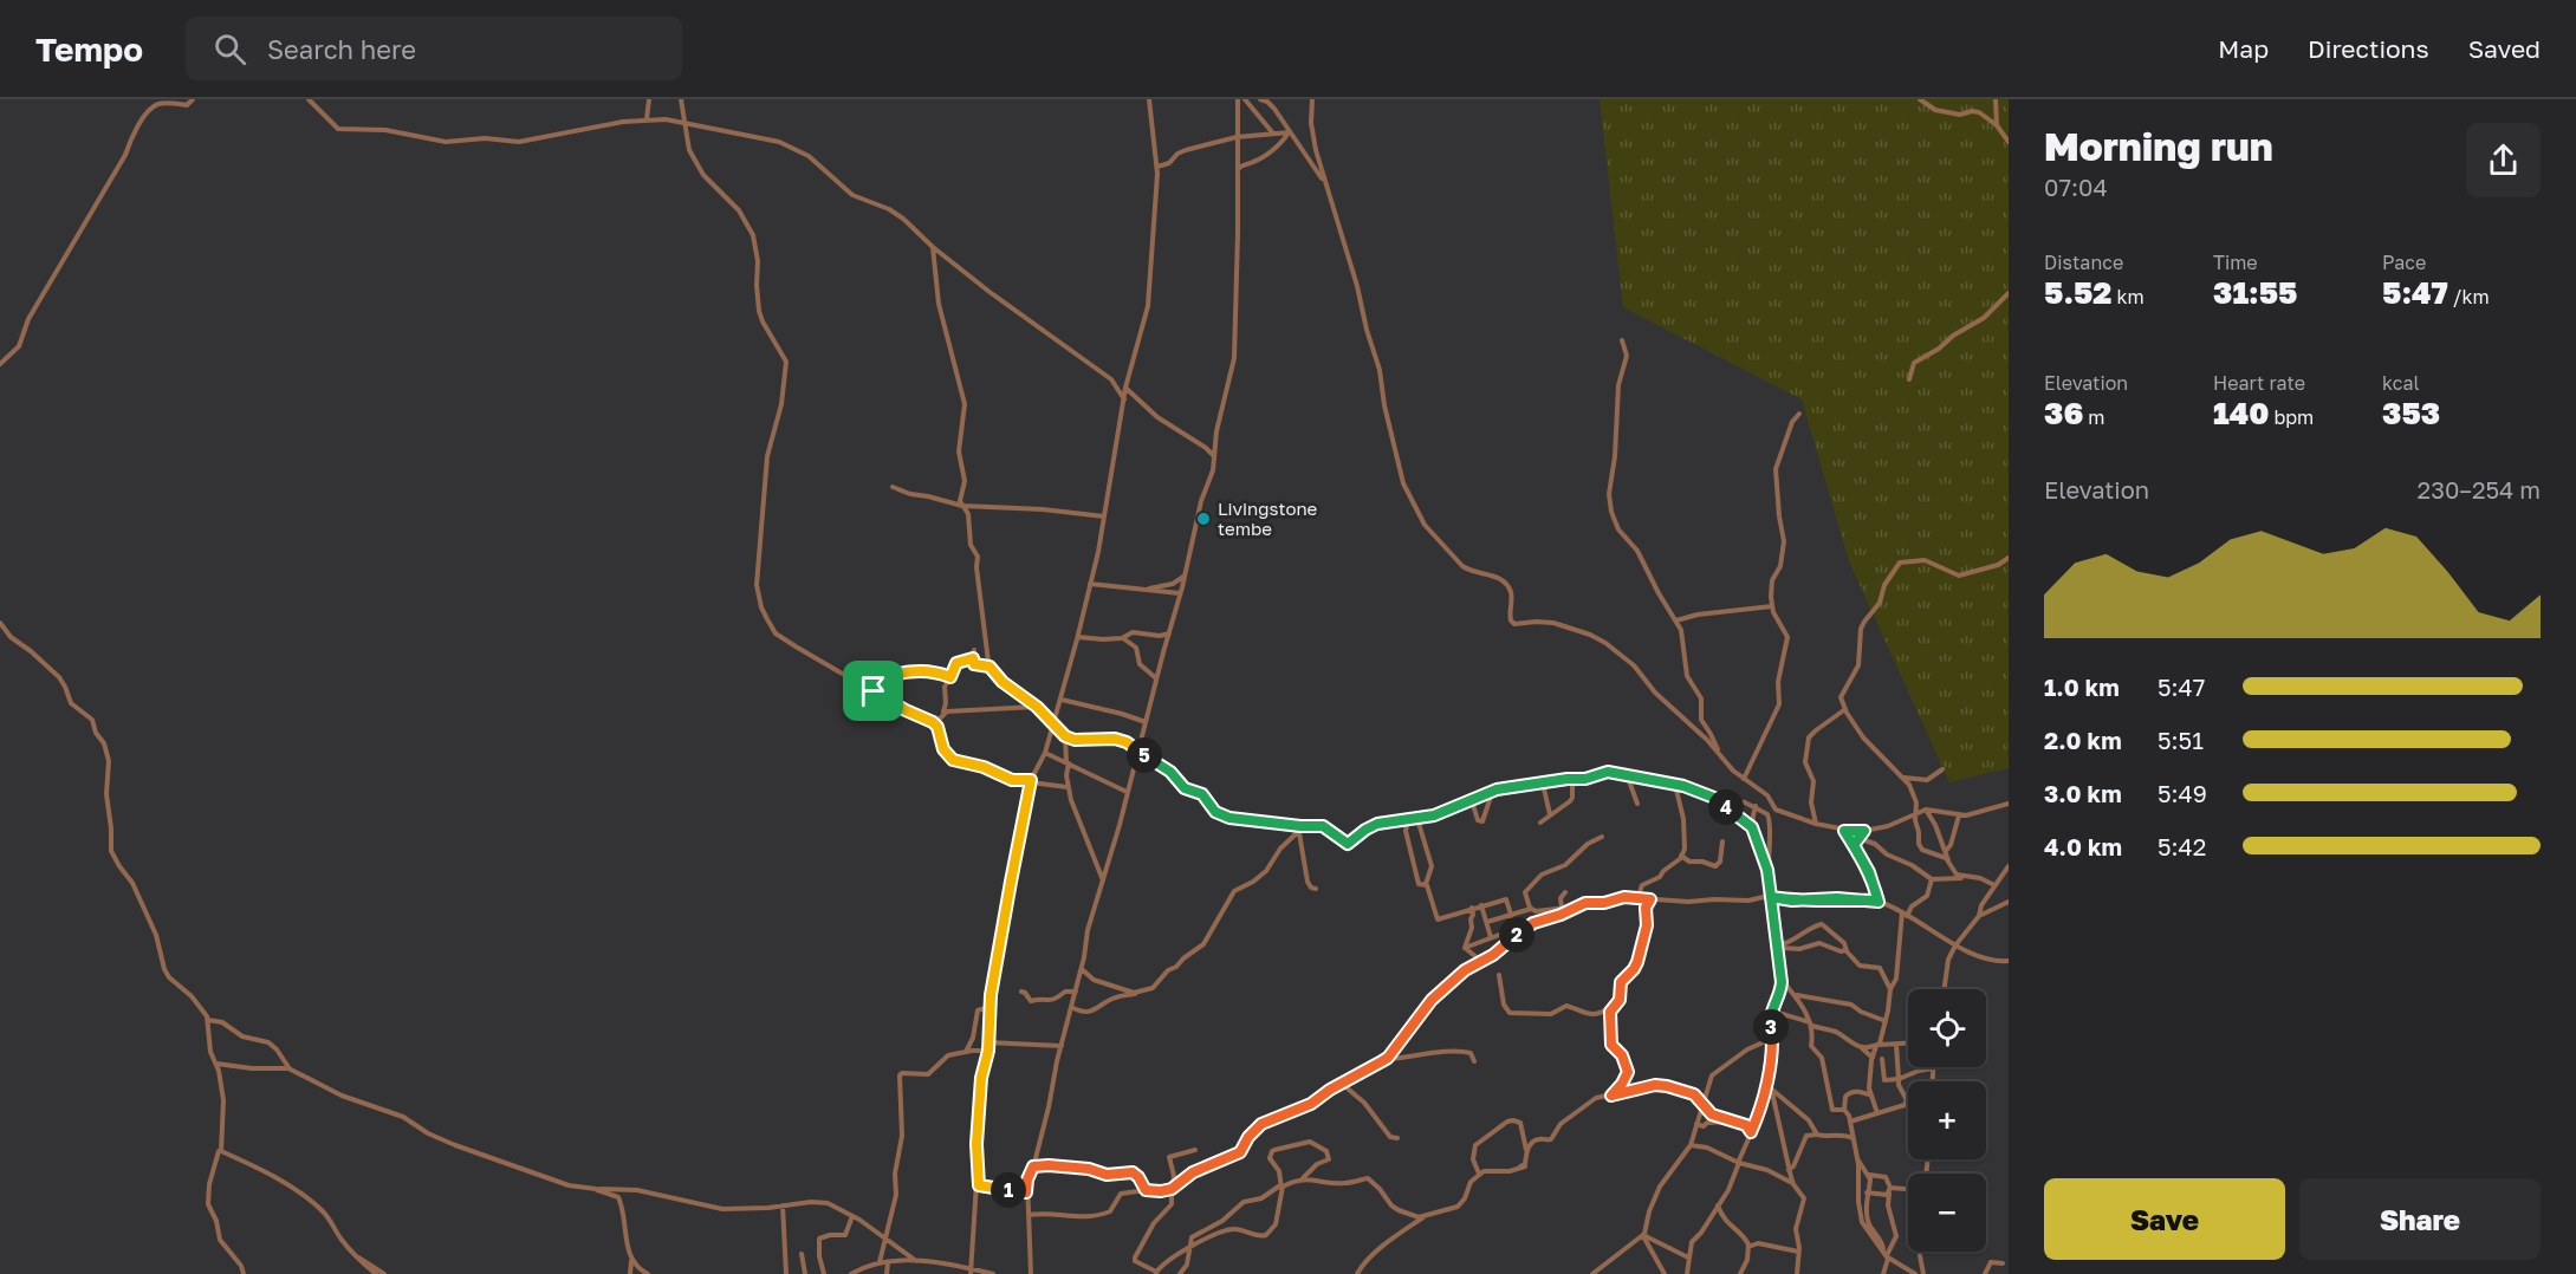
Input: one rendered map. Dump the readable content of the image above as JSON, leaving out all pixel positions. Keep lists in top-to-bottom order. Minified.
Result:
{"places":["Livingstone tembe"],"page":{"header":"Tempo","search":"Search here","nav":["Map","Directions","Saved"],"heading":["Morning run","07:04"],"stats":[["Distance","5.52 km"],["Time","31:55"],["Pace","5:47 /km"],["Elevation","36 m"],["Heart rate","140 bpm"],["kcal","353"]],"chart":["Elevation","230–254 m"],"list":[{"name":"1.0 km","note":"5:47"},{"name":"2.0 km","note":"5:51"},{"name":"3.0 km","note":"5:49"},{"name":"4.0 km","note":"5:42"}],"pins":["5","4","2","3","1"],"map_buttons":["+","−"],"buttons":["Save","Share"]}}
